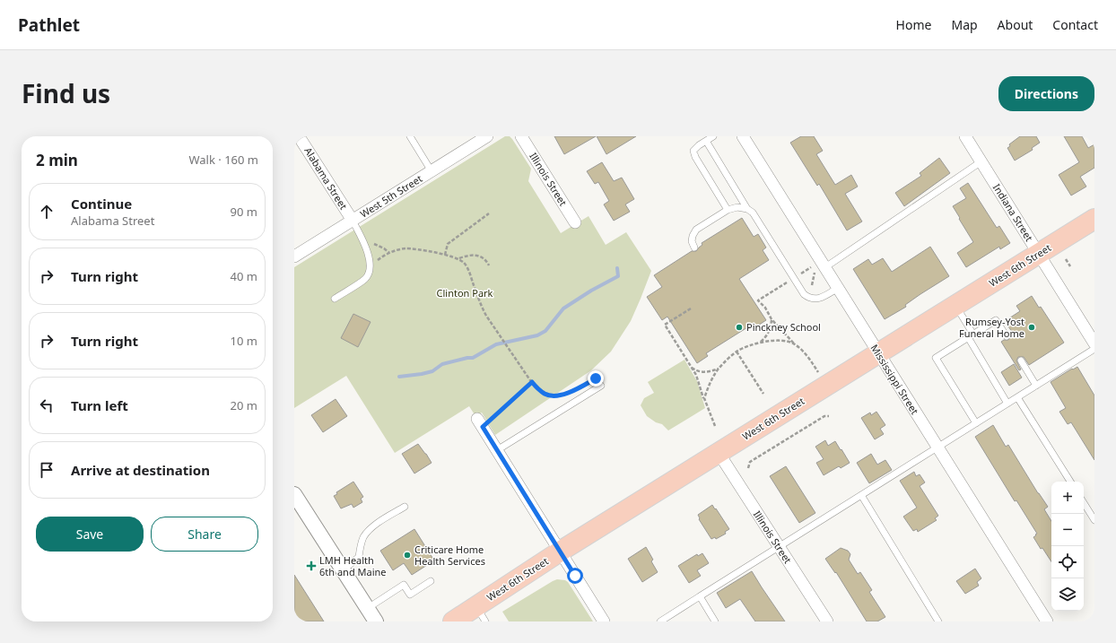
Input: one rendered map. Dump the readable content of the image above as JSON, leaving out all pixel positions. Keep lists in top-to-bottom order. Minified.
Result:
{"streets":{"highway":["West 6th Street"],"street":["Alabama Street","Illinois Street","West 5th Street","Indiana Street","Mississippi Street"]},"crossings":[["Alabama Street","West 5th Street"],["Illinois Street","West 6th Street"],["Indiana Street","West 6th Street"],["West 6th Street","Mississippi Street"]],"parks":["Clinton Park"],"places":{"other":["Pinckney School","Rumsey-Yost Funeral Home","Criticare Home Health Services"],"health":["LMH Health 6th and Maine"]},"page":{"header":"Pathlet","nav":["Home","Map","About","Contact"],"title":"Find us","buttons":["Directions",["Save","Share"]],"heading":["2 min","Walk · 160 m"],"list":[["Continue","Alabama Street","90 m"],["Turn right","40 m"],["Turn right","10 m"],["Turn left","20 m"],"Arrive at destination"],"map_buttons":["+","−"]}}
